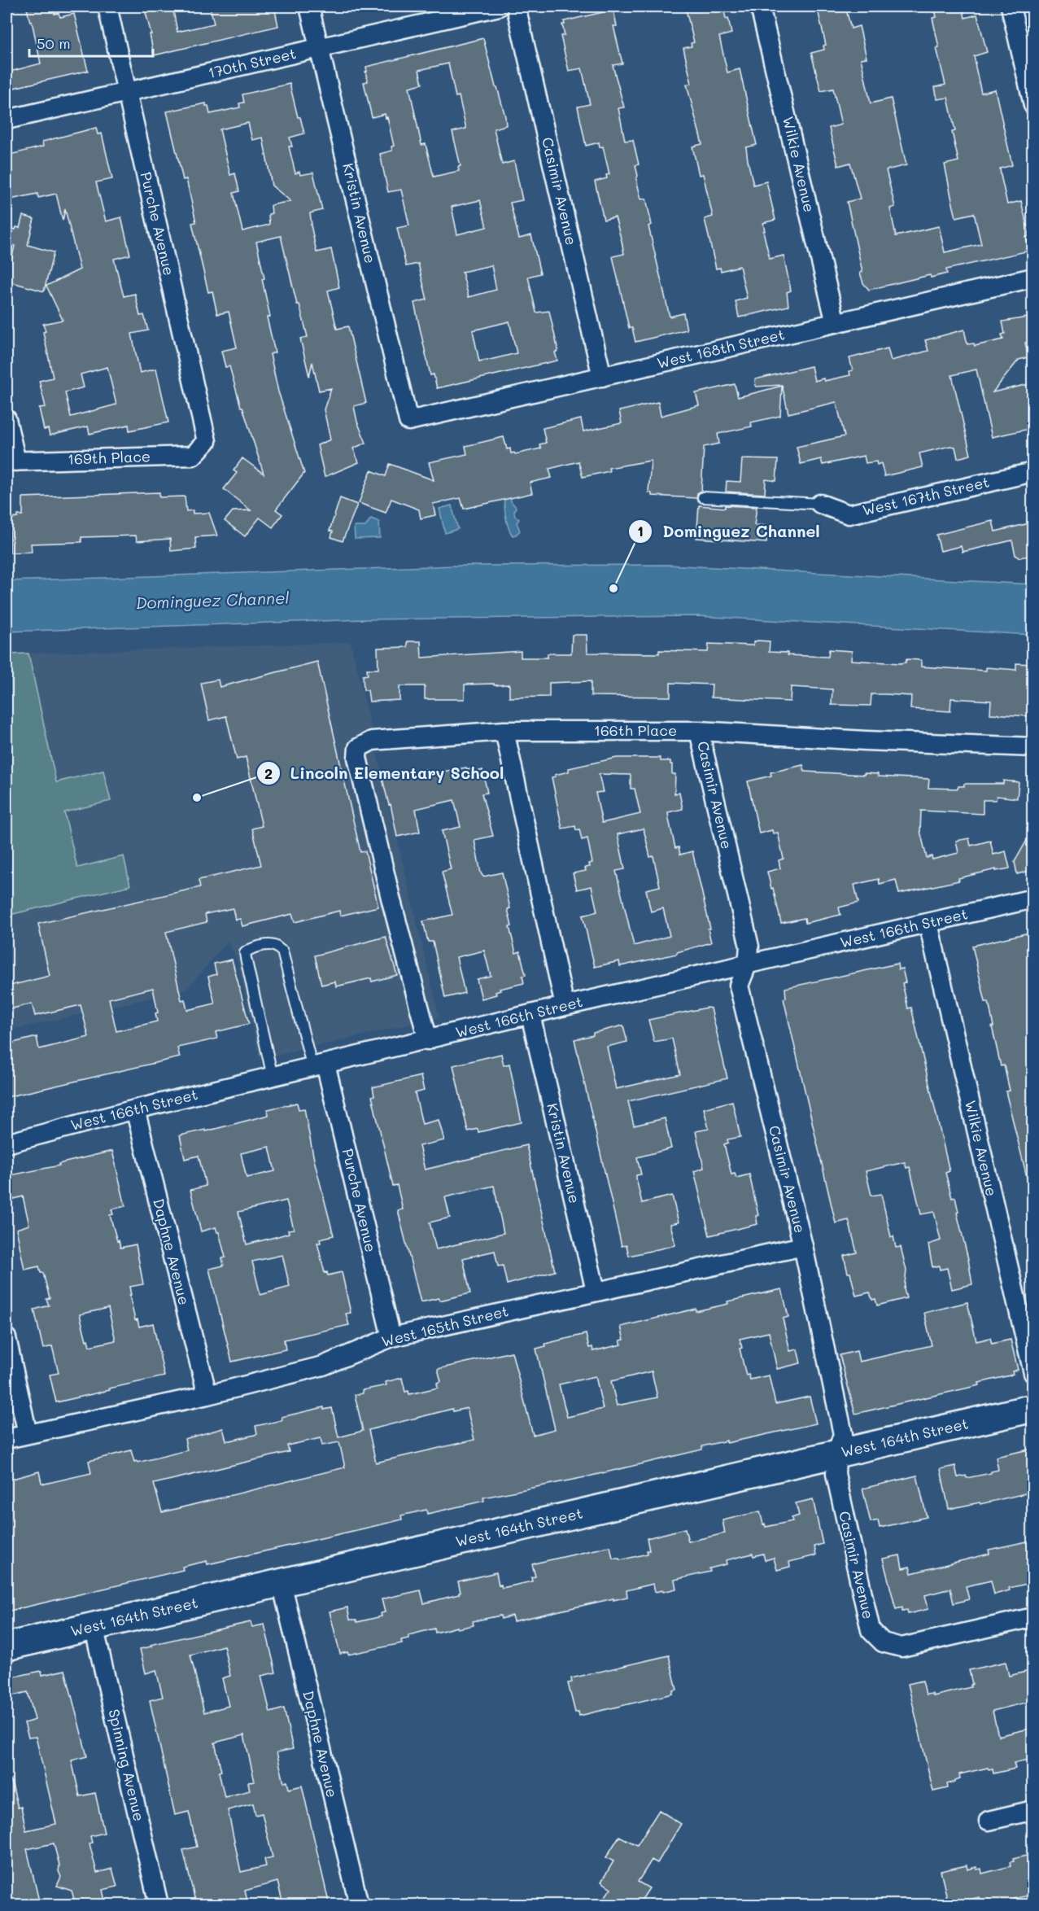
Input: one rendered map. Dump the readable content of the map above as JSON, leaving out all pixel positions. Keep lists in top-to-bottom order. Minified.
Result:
{"streets":{"street":["170th Street","Wilkie Avenue","Casimir Avenue","Kristin Avenue","Purche Avenue","West 168th Street","169th Place","West 167th Street","166th Place","West 166th Street","Daphne Avenue","West 165th Street","West 164th Street","Spinning Avenue"]},"crossings":[["170th Street","Kristin Avenue"],["170th Street","Purche Avenue"],["Wilkie Avenue","West 168th Street"],["Wilkie Avenue","West 166th Street"],["Casimir Avenue","West 168th Street"],["Casimir Avenue","166th Place"],["Casimir Avenue","West 166th Street"],["Casimir Avenue","West 165th Street"],["Casimir Avenue","West 164th Street"],["Kristin Avenue","West 168th Street"],["Kristin Avenue","West 166th Street"],["Kristin Avenue","West 165th Street"],["Purche Avenue","169th Place"],["Purche Avenue","West 166th Street"],["Purche Avenue","West 165th Street"],["166th Place","West 166th Street"],["West 166th Street","Daphne Avenue"],["Daphne Avenue","West 165th Street"],["Daphne Avenue","West 164th Street"],["West 164th Street","Spinning Avenue"]],"water":["Dominguez Channel"],"places":["Dominguez Channel","Lincoln Elementary School"],"scale_bar":"50 m"}
